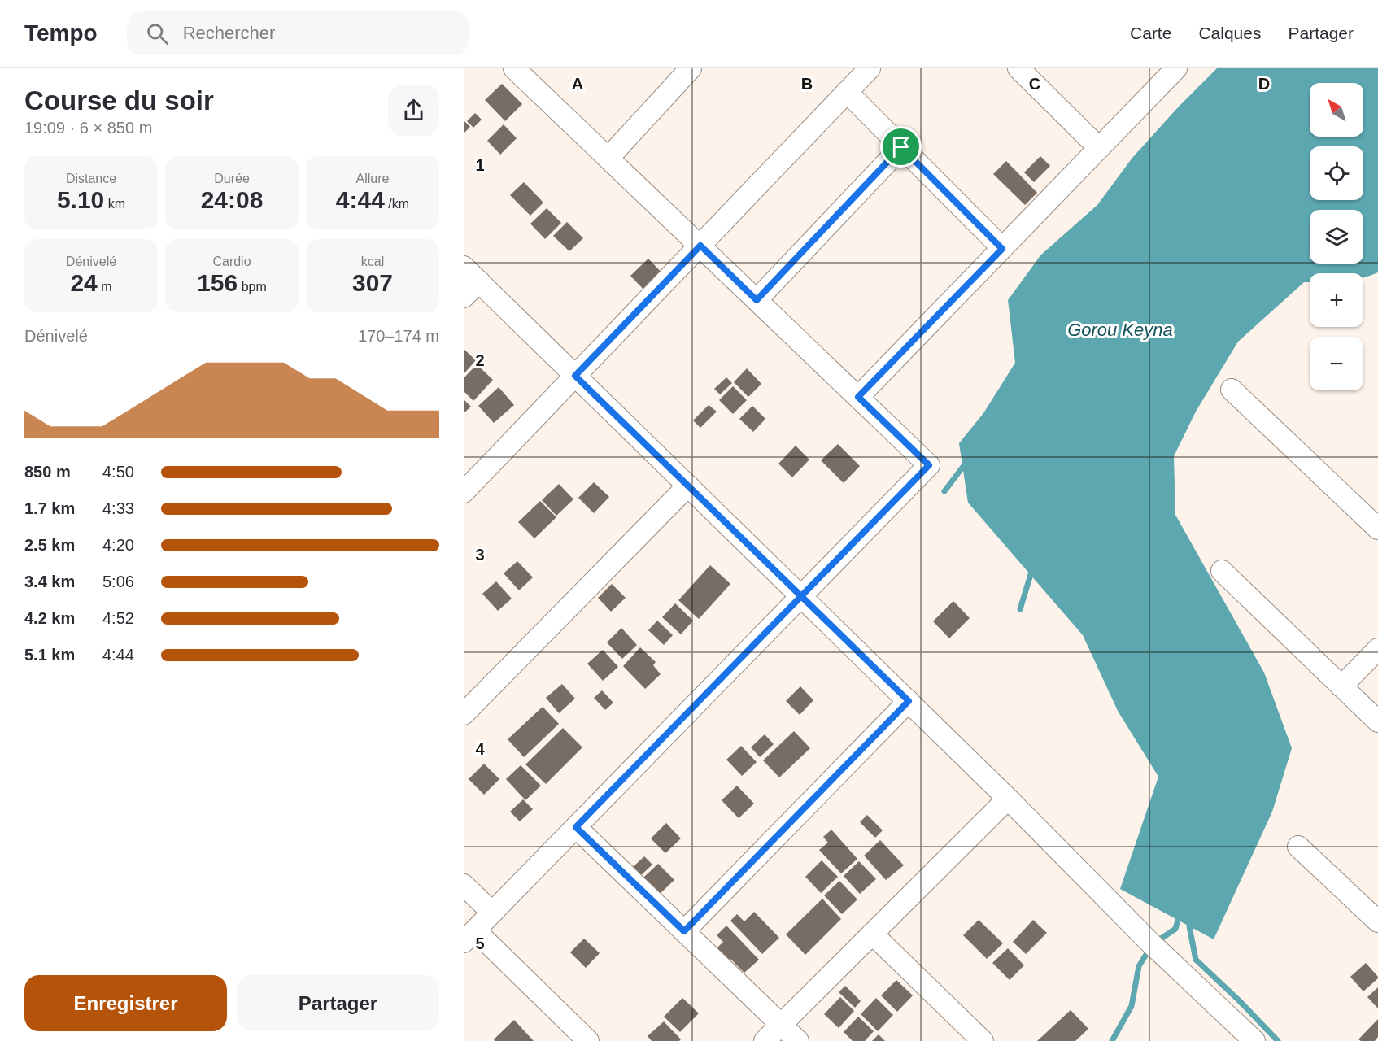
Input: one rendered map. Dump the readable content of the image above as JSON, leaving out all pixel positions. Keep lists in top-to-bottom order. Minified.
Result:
{"water":["Gorou Keyna"],"north":"top left","page":{"header":"Tempo","search":"Rechercher","nav":["Carte","Calques","Partager"],"heading":["Course du soir","19:09 · 6 × 850 m"],"map_buttons":["+","−"],"stats":[["Distance","5.10 km"],["Durée","24:08"],["Allure","4:44 /km"],["Dénivelé","24 m"],["Cardio","156 bpm"],["kcal","307"]],"chart":["Dénivelé","170–174 m"],"list":[{"name":"850 m","note":"4:50"},{"name":"1.7 km","note":"4:33"},{"name":"2.5 km","note":"4:20"},{"name":"3.4 km","note":"5:06"},{"name":"4.2 km","note":"4:52"},{"name":"5.1 km","note":"4:44"}],"buttons":["Enregistrer","Partager"]},"grid":{"columns":["A","B","C","D"],"rows":["1","2","3","4","5"]}}
